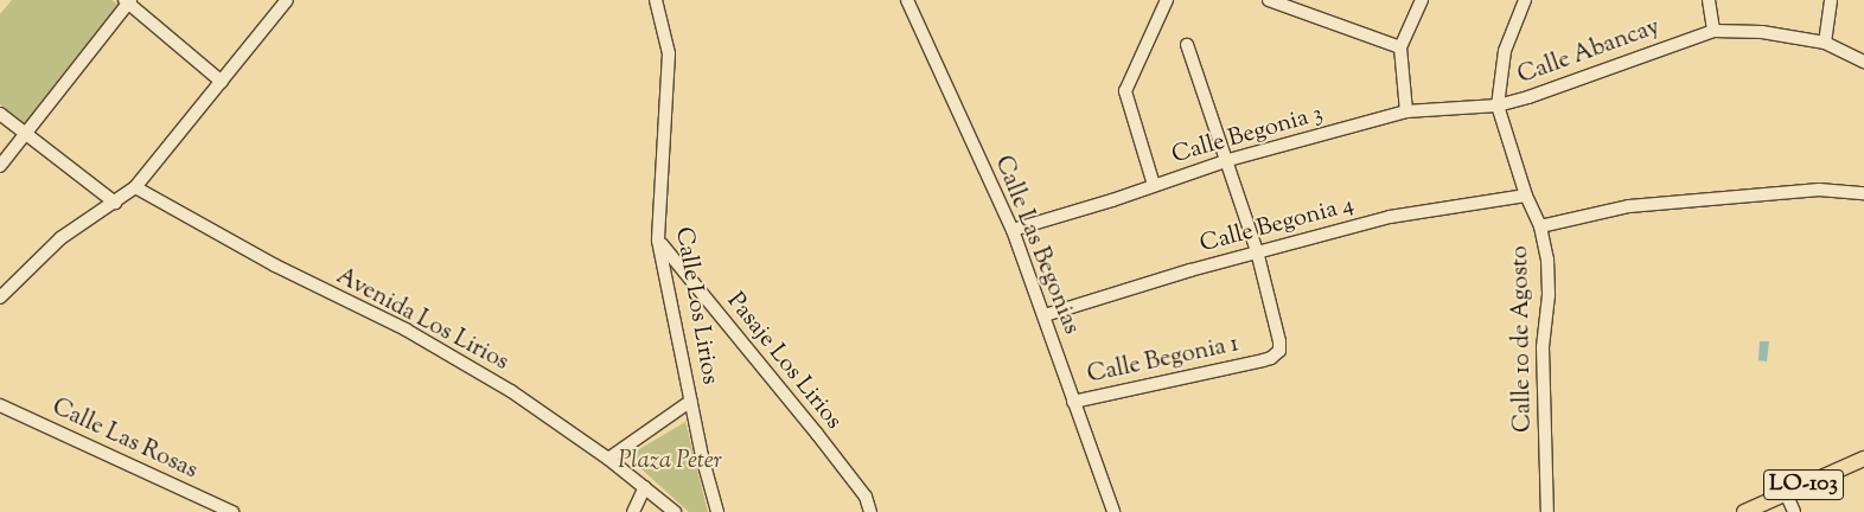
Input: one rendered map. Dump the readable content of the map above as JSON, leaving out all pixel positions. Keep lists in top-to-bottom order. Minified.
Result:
{"streets":{"main road":["LO-103"],"street":["Calle Abancay","Calle Begonia 3","Calle Begonia 4","Calle Las Begonias","Calle Los Lirios","Avenida Los Lirios","Calle 10 de Agosto","Calle Begonia 1","Pasaje Los Lirios","Calle Las Rosas"]},"crossings":[["Calle Abancay","Calle Begonia 3"],["Calle Abancay","Calle 10 de Agosto"],["Calle Begonia 3","Calle Las Begonias"],["Calle Begonia 3","Calle 10 de Agosto"],["Calle Begonia 4","Calle Las Begonias"],["Calle Begonia 4","Calle 10 de Agosto"],["Calle Begonia 4","Calle Begonia 1"],["Calle Las Begonias","Calle Begonia 1"],["Calle Los Lirios","Pasaje Los Lirios"]],"parks":["Plaza Peter"]}
